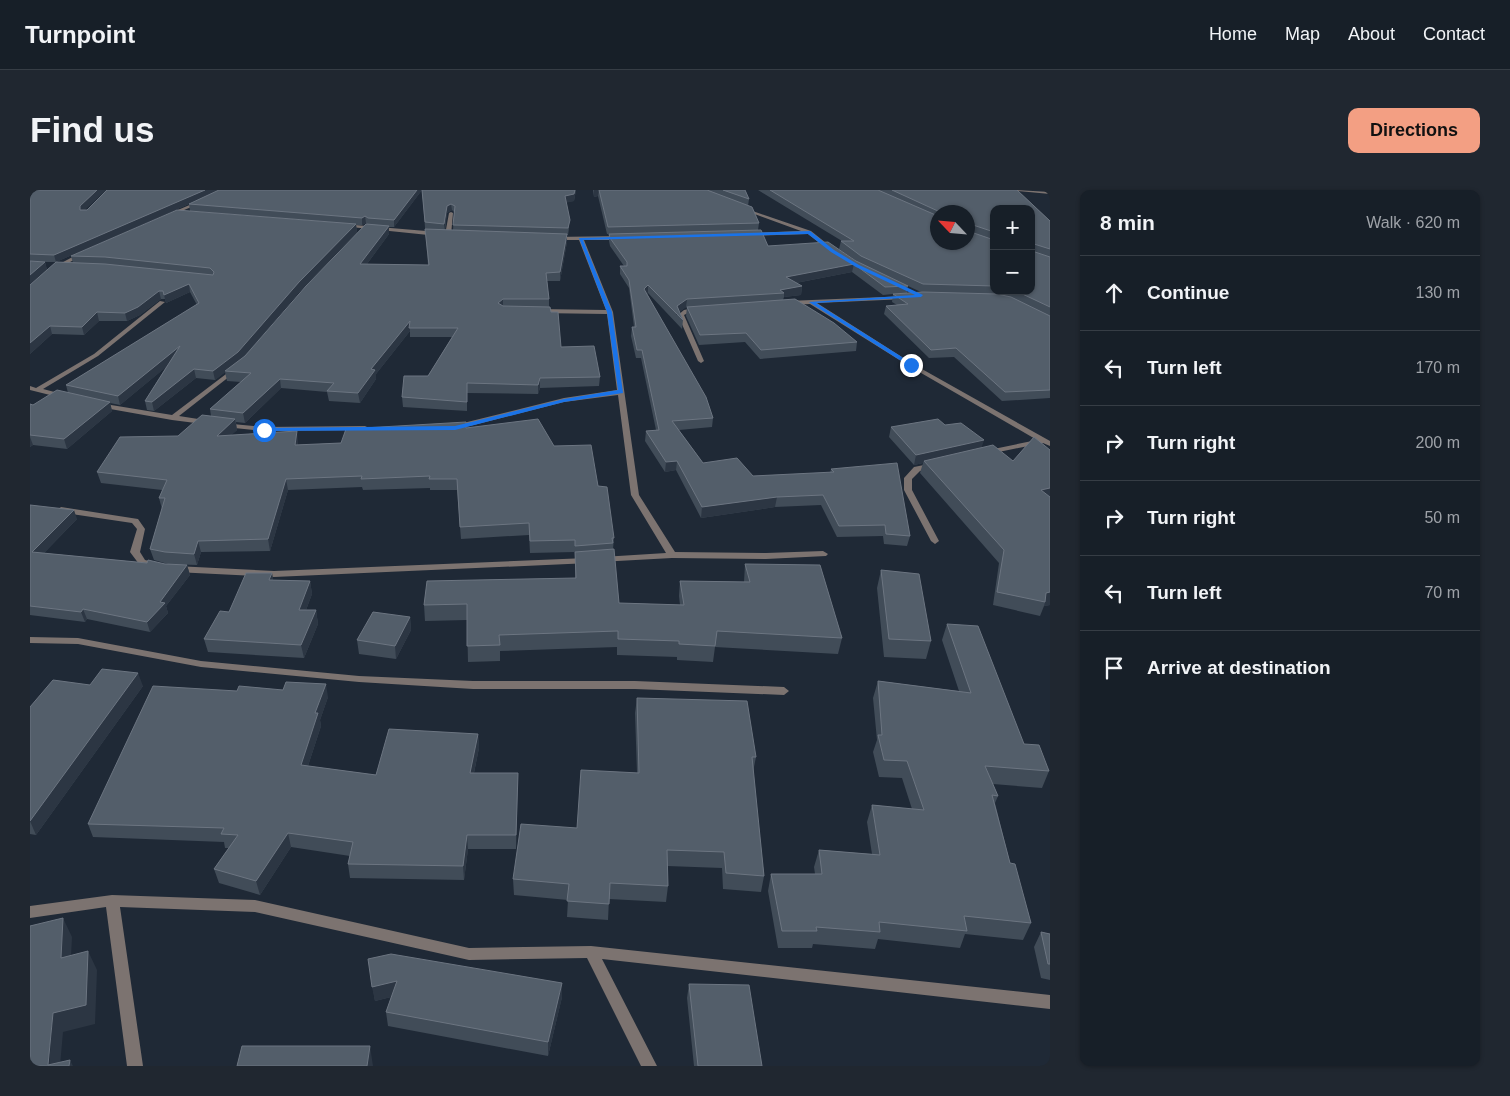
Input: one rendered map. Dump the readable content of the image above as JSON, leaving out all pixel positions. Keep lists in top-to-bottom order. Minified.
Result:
{"north":"top left","page":{"header":"Turnpoint","nav":["Home","Map","About","Contact"],"buttons":"Directions","title":"Find us","heading":["8 min","Walk · 620 m"],"map_buttons":["+","−"],"list":[["Continue","130 m"],["Turn left","170 m"],["Turn right","200 m"],["Turn right","50 m"],["Turn left","70 m"],"Arrive at destination"]}}
